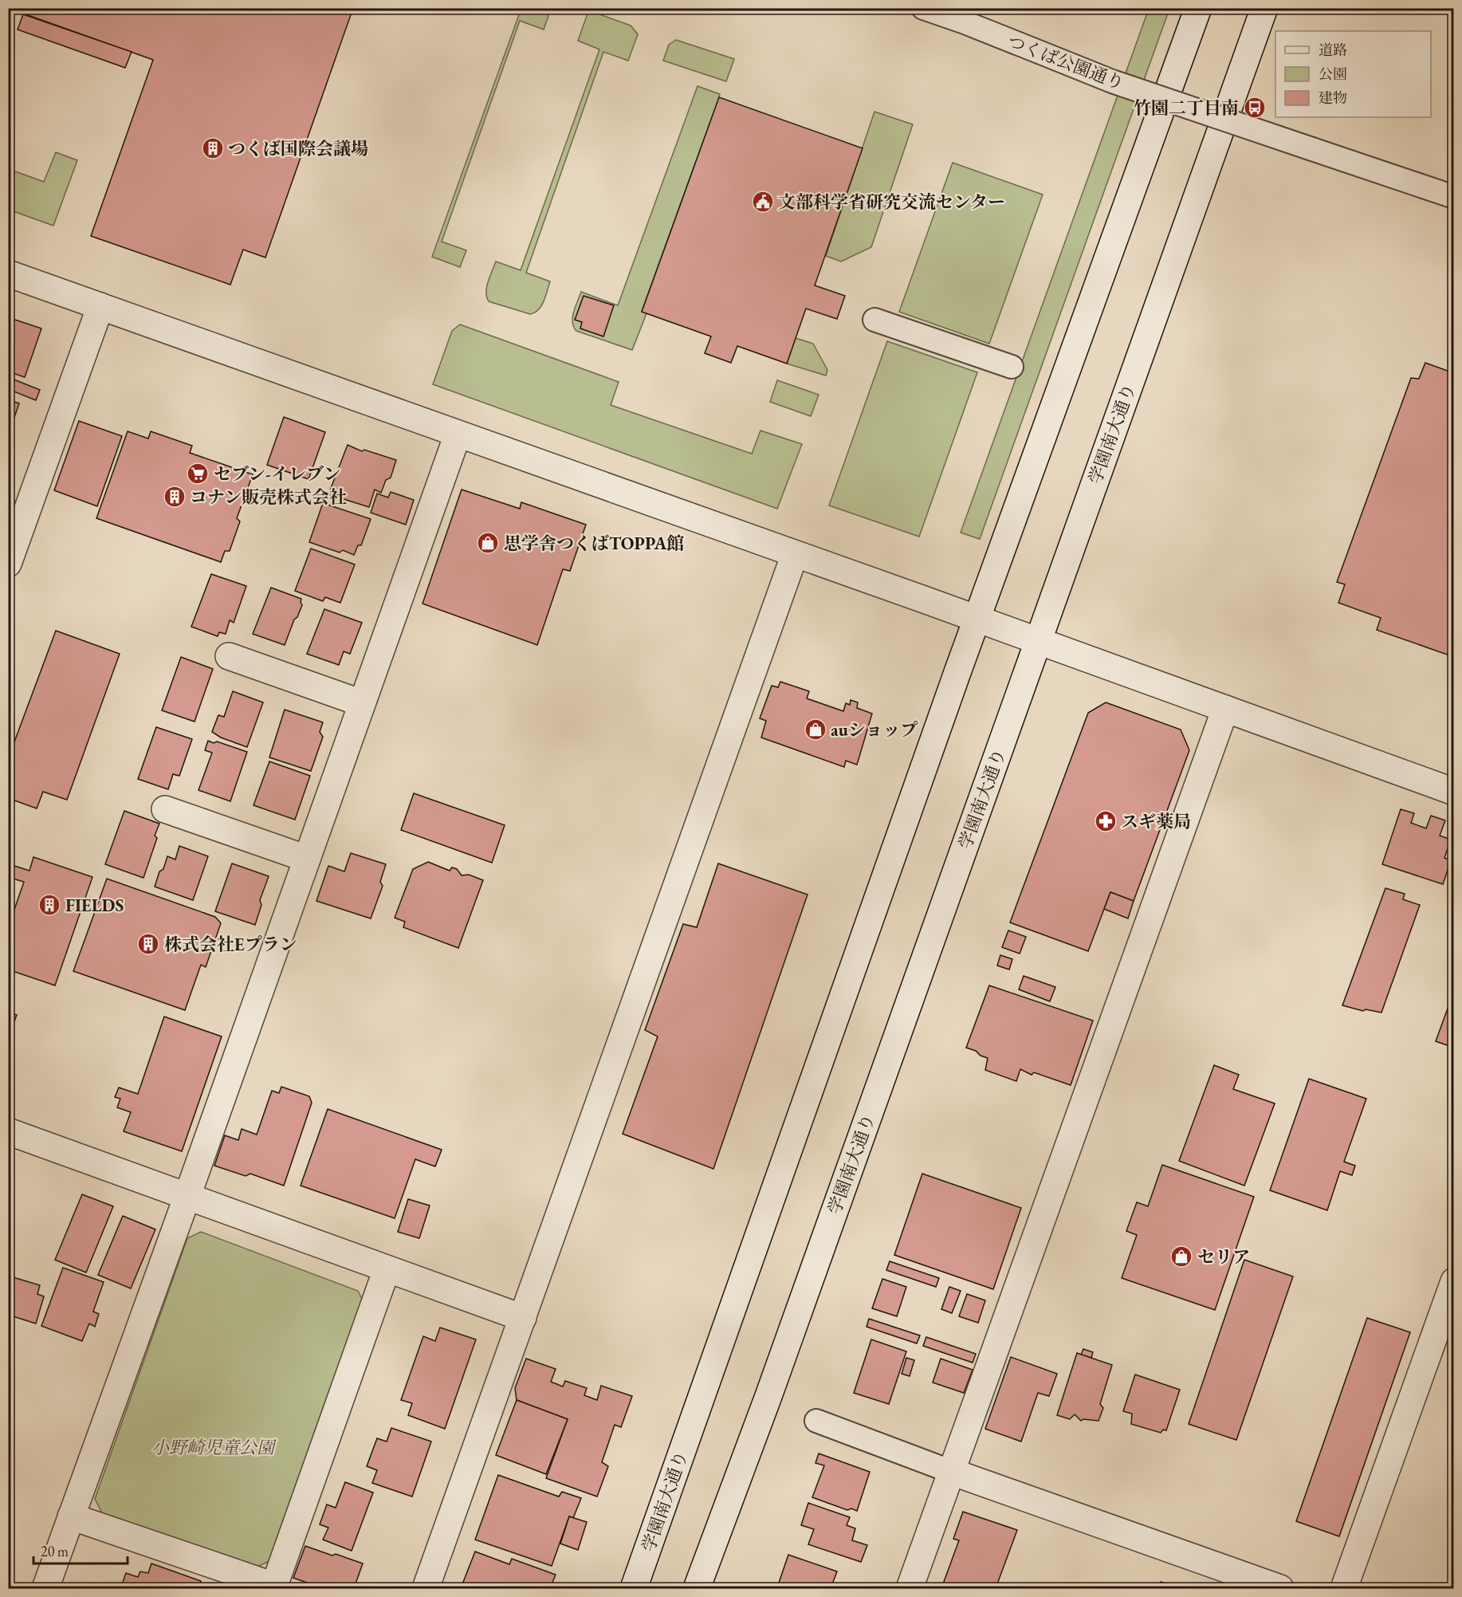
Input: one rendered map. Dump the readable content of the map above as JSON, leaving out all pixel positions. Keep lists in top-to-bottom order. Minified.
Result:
{"streets":{"street":["つくば公園通り","学園南大通り"]},"parks":["小野崎児童公園"],"places":{"bus stop":["竹園二丁目南"],"building":["つくば国際会議場","コナン販売株式会社","FIELDS","株式会社Eプラン"],"public building":["文部科学省研究交流センター"],"supermarket":["セブン-イレブン"],"shop":["思学舎つくばTOPPA館","auショップ","セリア"],"pharmacy":["スギ薬局"]},"legend":["道路","公園","建物"],"scale_bar":"20 m"}
